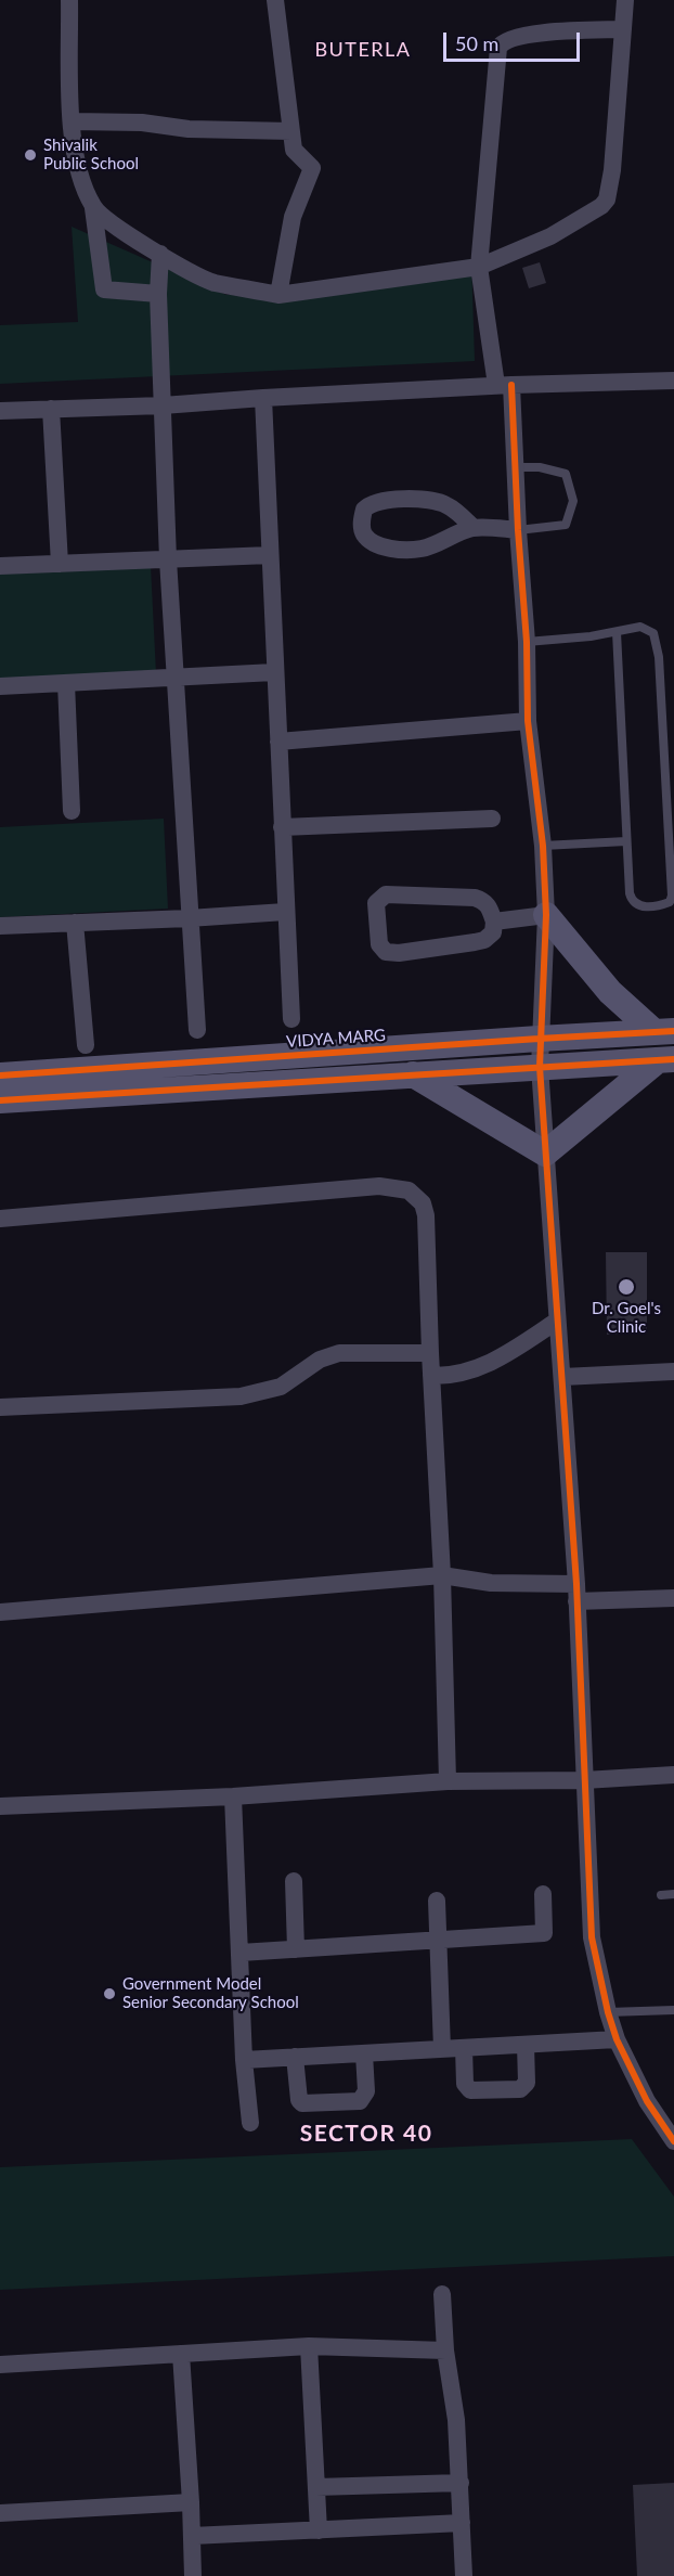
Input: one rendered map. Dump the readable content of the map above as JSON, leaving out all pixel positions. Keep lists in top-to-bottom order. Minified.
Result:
{"streets":{"main road":["VIDYA MARG"]},"districts":["BUTERLA","SECTOR 40"],"places":["Shivalik Public School","Dr. Goel's Clinic","Government Model Senior Secondary School"],"scale_bar":"50 m"}
